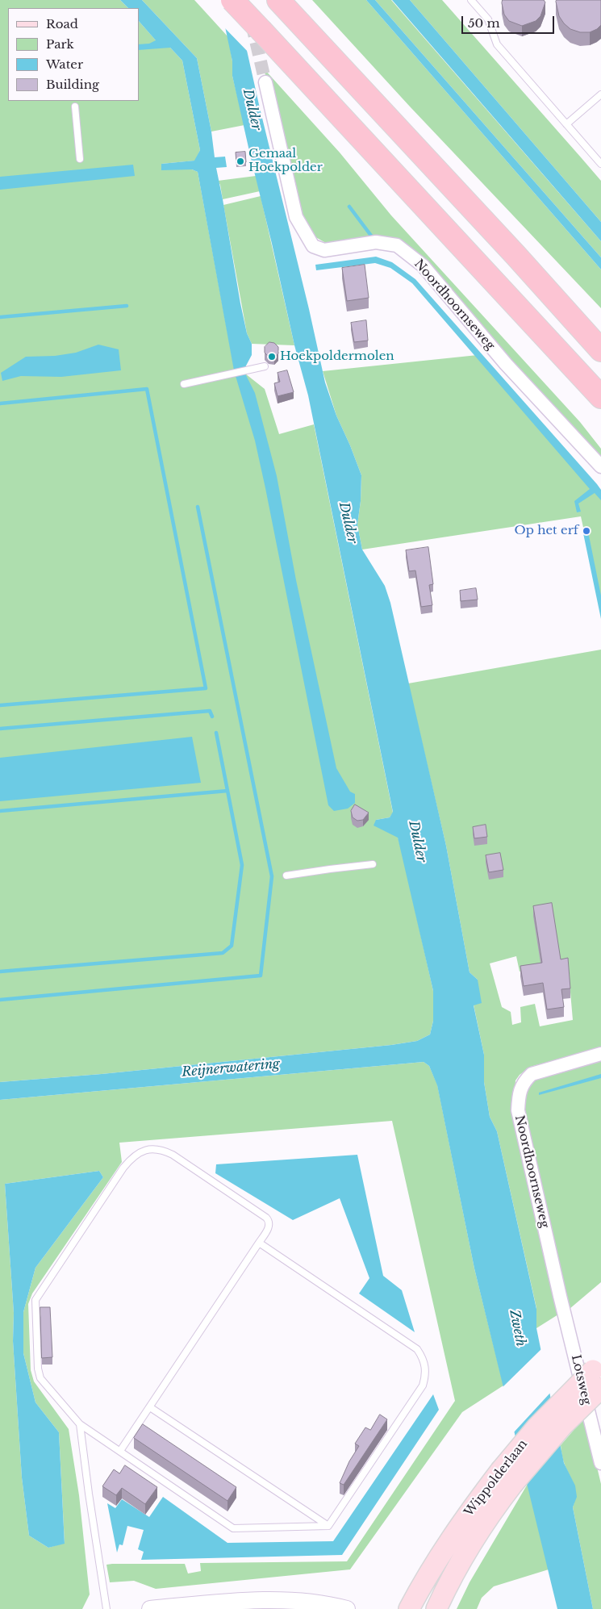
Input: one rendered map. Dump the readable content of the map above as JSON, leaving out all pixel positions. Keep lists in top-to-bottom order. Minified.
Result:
{"streets":{"main road":["Wippolderlaan"],"street":["Noordhoornseweg","Lotsweg"]},"crossings":[["Noordhoornseweg","Lotsweg"]],"water":["Dulder","Reijnerwatering","Zweth"],"places":["Gemaal Hoekpolder","Hoekpoldermolen","Op het erf"],"legend":["Road","Park","Water","Building"],"scale_bar":"50 m"}
